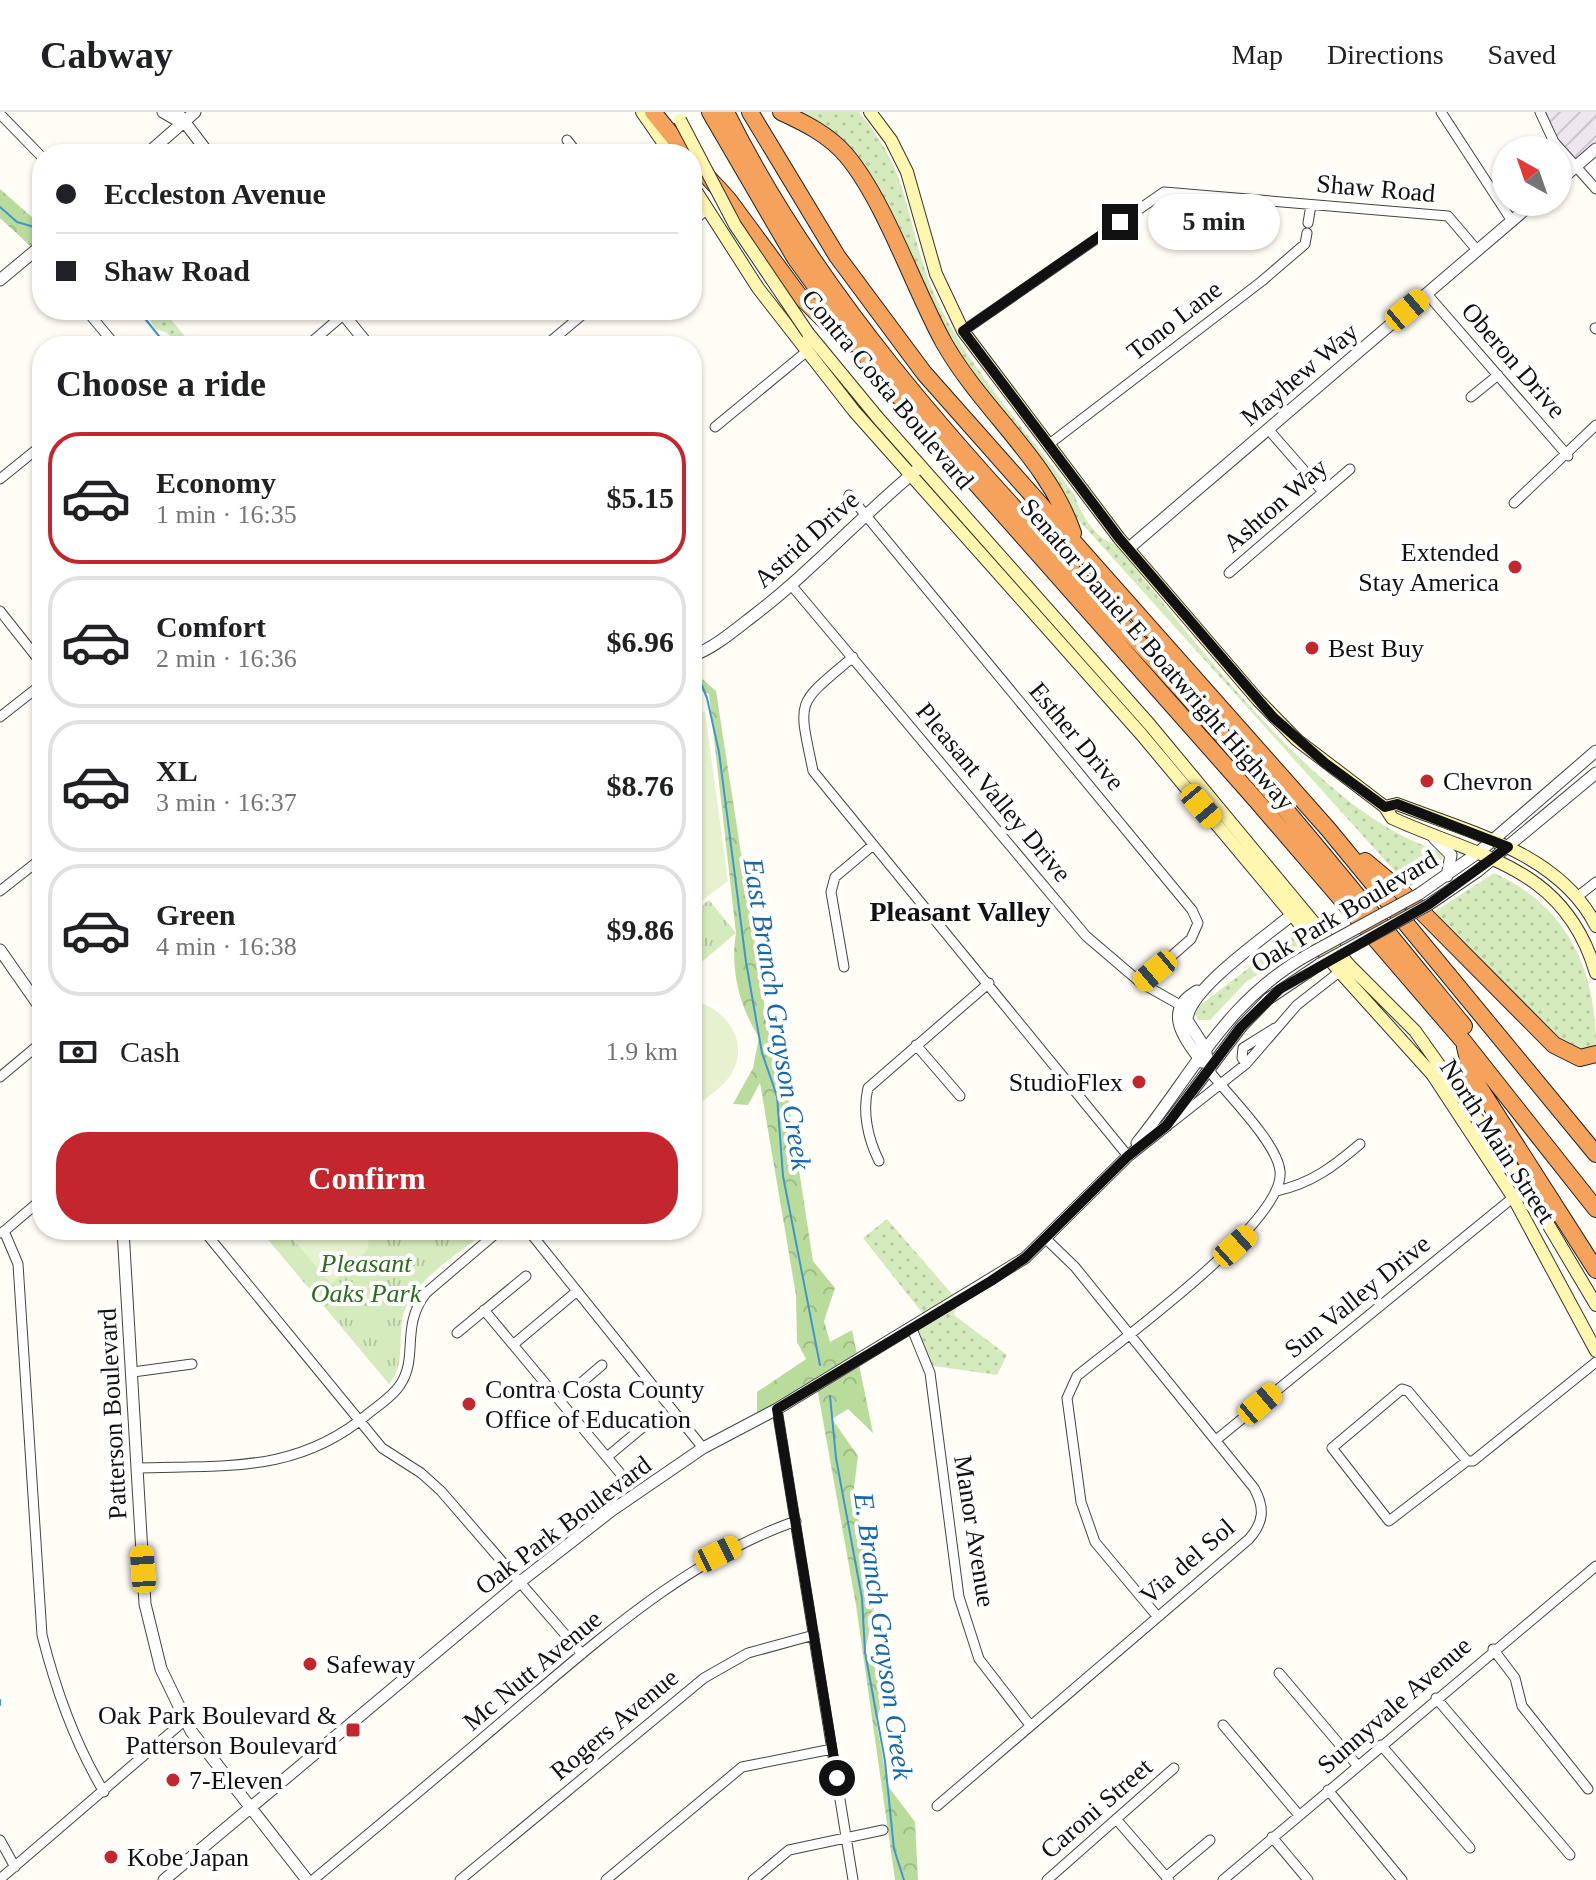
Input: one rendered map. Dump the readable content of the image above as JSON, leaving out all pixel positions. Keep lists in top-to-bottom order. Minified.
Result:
{"streets":{"highway":["Senator Daniel E Boatwright Highway"],"main road":["Contra Costa Boulevard","North Main Street"],"street":["Shaw Road","Tono Lane","Oberon Drive","Mayhew Way","Ashton Way","Astrid Drive","Esther Drive","Pleasant Valley Drive","Oak Park Boulevard","Sun Valley Drive","Patterson Boulevard","Manor Avenue","Via del Sol","Mc Nutt Avenue","Sunnyvale Avenue","Rogers Avenue","Caroni Street"]},"crossings":[["Shaw Road","Tono Lane"],["Shaw Road","Mayhew Way"],["Oberon Drive","Mayhew Way"],["Contra Costa Boulevard","Astrid Drive"],["Contra Costa Boulevard","Oak Park Boulevard"],["Contra Costa Boulevard","North Main Street"],["Astrid Drive","Esther Drive"],["Astrid Drive","Pleasant Valley Drive"],["Esther Drive","Pleasant Valley Drive"],["Pleasant Valley Drive","Oak Park Boulevard"],["Oak Park Boulevard","North Main Street"],["Oak Park Boulevard","Patterson Boulevard"],["Oak Park Boulevard","Manor Avenue"],["Oak Park Boulevard","Via del Sol"],["North Main Street","Sun Valley Drive"],["Sun Valley Drive","Via del Sol"],["Manor Avenue","Via del Sol"]],"districts":["Pleasant Valley"],"water":["East Branch Grayson Creek","E. Branch Grayson Creek"],"parks":["Pleasant Oaks Park"],"places":{"other":["Extended Stay America","Best Buy","Chevron","StudioFlex","Contra Costa County Office of Education","Safeway","7-Eleven","Kobe Japan"],"transit":["Oak Park Boulevard & Patterson Boulevard"]},"north":"top left","page":{"header":"Cabway","nav":["Map","Directions","Saved"],"banner":["Eccleston Avenue","Shaw Road"],"bubble":"5 min","heading":"Choose a ride","list":[{"name":"Economy","note":"1 min · 16:35","value":"$5.15"},{"name":"Comfort","note":"2 min · 16:36","value":"$6.96"},{"name":"XL","note":"3 min · 16:37","value":"$8.76"},{"name":"Green","note":"4 min · 16:38","value":"$9.86"}],"pay":["Cash","1.9 km"],"buttons":"Confirm"}}
